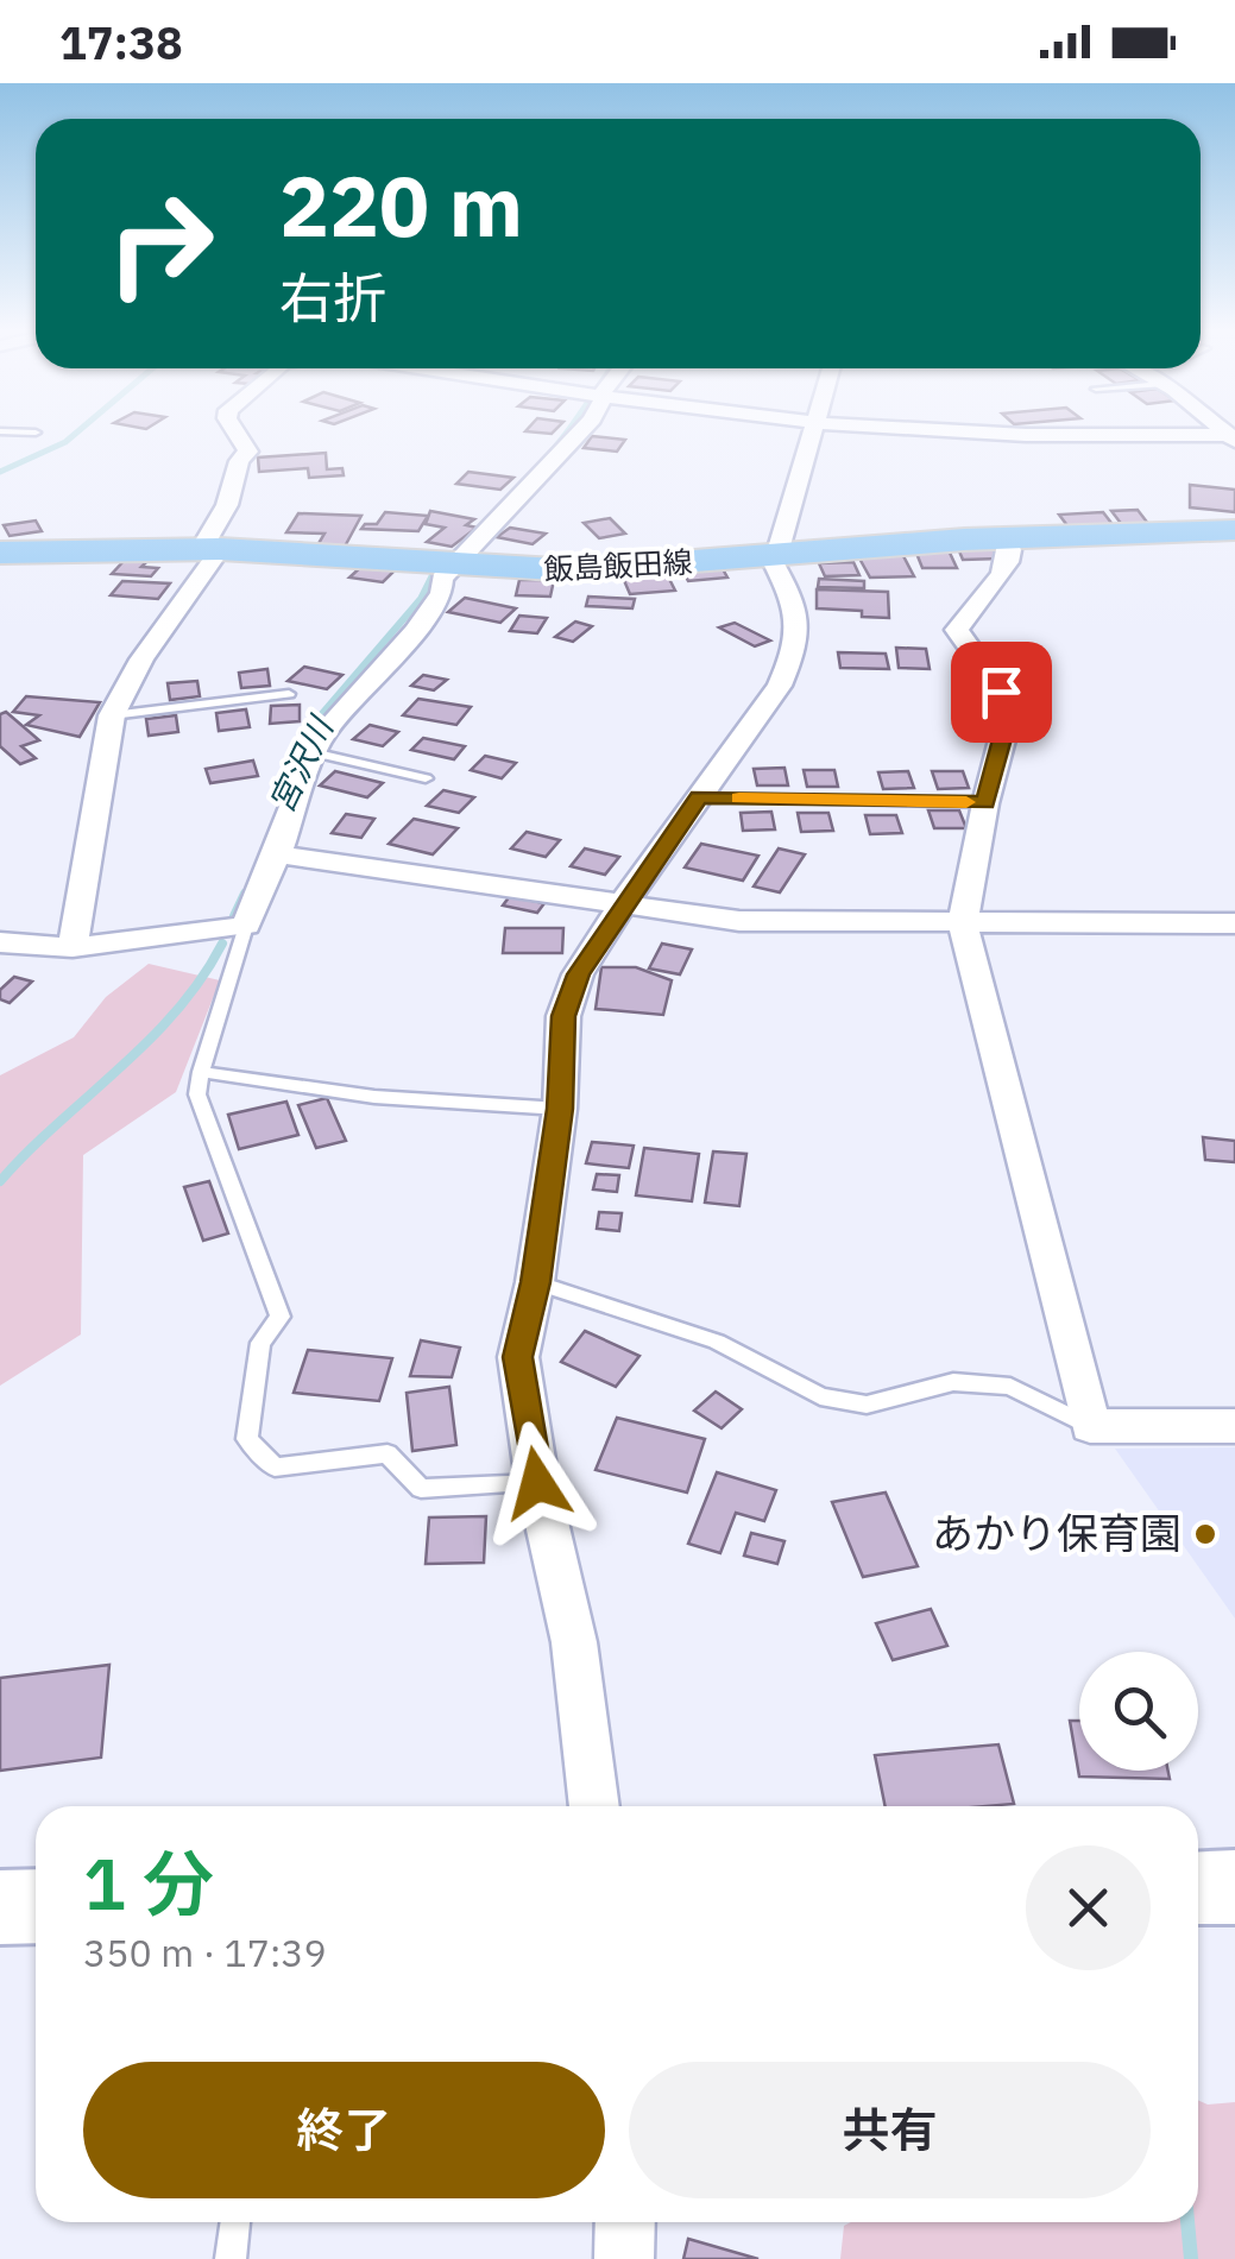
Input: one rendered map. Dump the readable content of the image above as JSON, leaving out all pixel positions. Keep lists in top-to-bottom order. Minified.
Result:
{"streets":{"main road":["飯島飯田線"]},"water":["宮沢川"],"places":["あかり保育園"],"page":{"status":"17:38","turn":["220 m","右折"],"heading":["1 分","350 m · 17:39"],"buttons":["終了","共有"]}}
